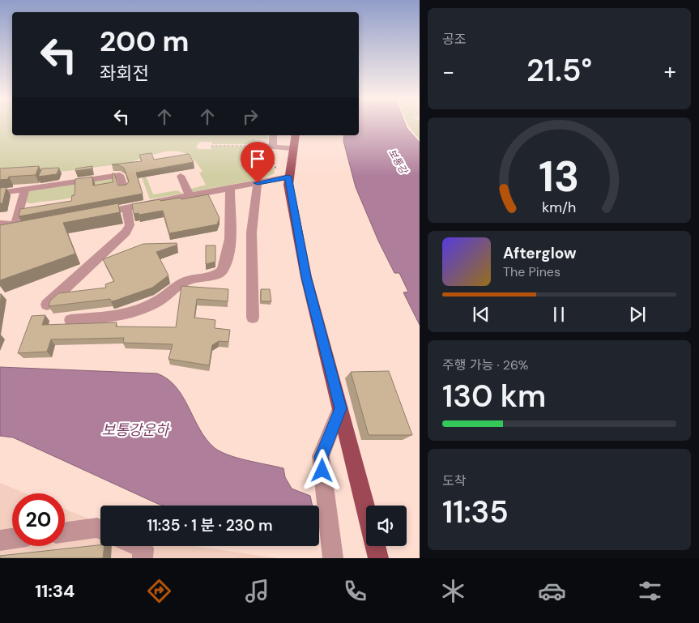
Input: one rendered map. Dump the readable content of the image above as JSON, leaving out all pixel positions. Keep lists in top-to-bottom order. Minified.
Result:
{"water":["보통강","보통강운하"],"page":{"tile":["공조",["주행 가능 · 26%","130 km"],["도착","11:35"]],"turn":["200 m","좌회전"],"heat":["−","21.5°","+"],"song":["Afterglow","The Pines"],"limit":"20","trip":"11:35 · 1 분 · 230 m","tabs":"11:34","gauge":["13","km/h"]}}
